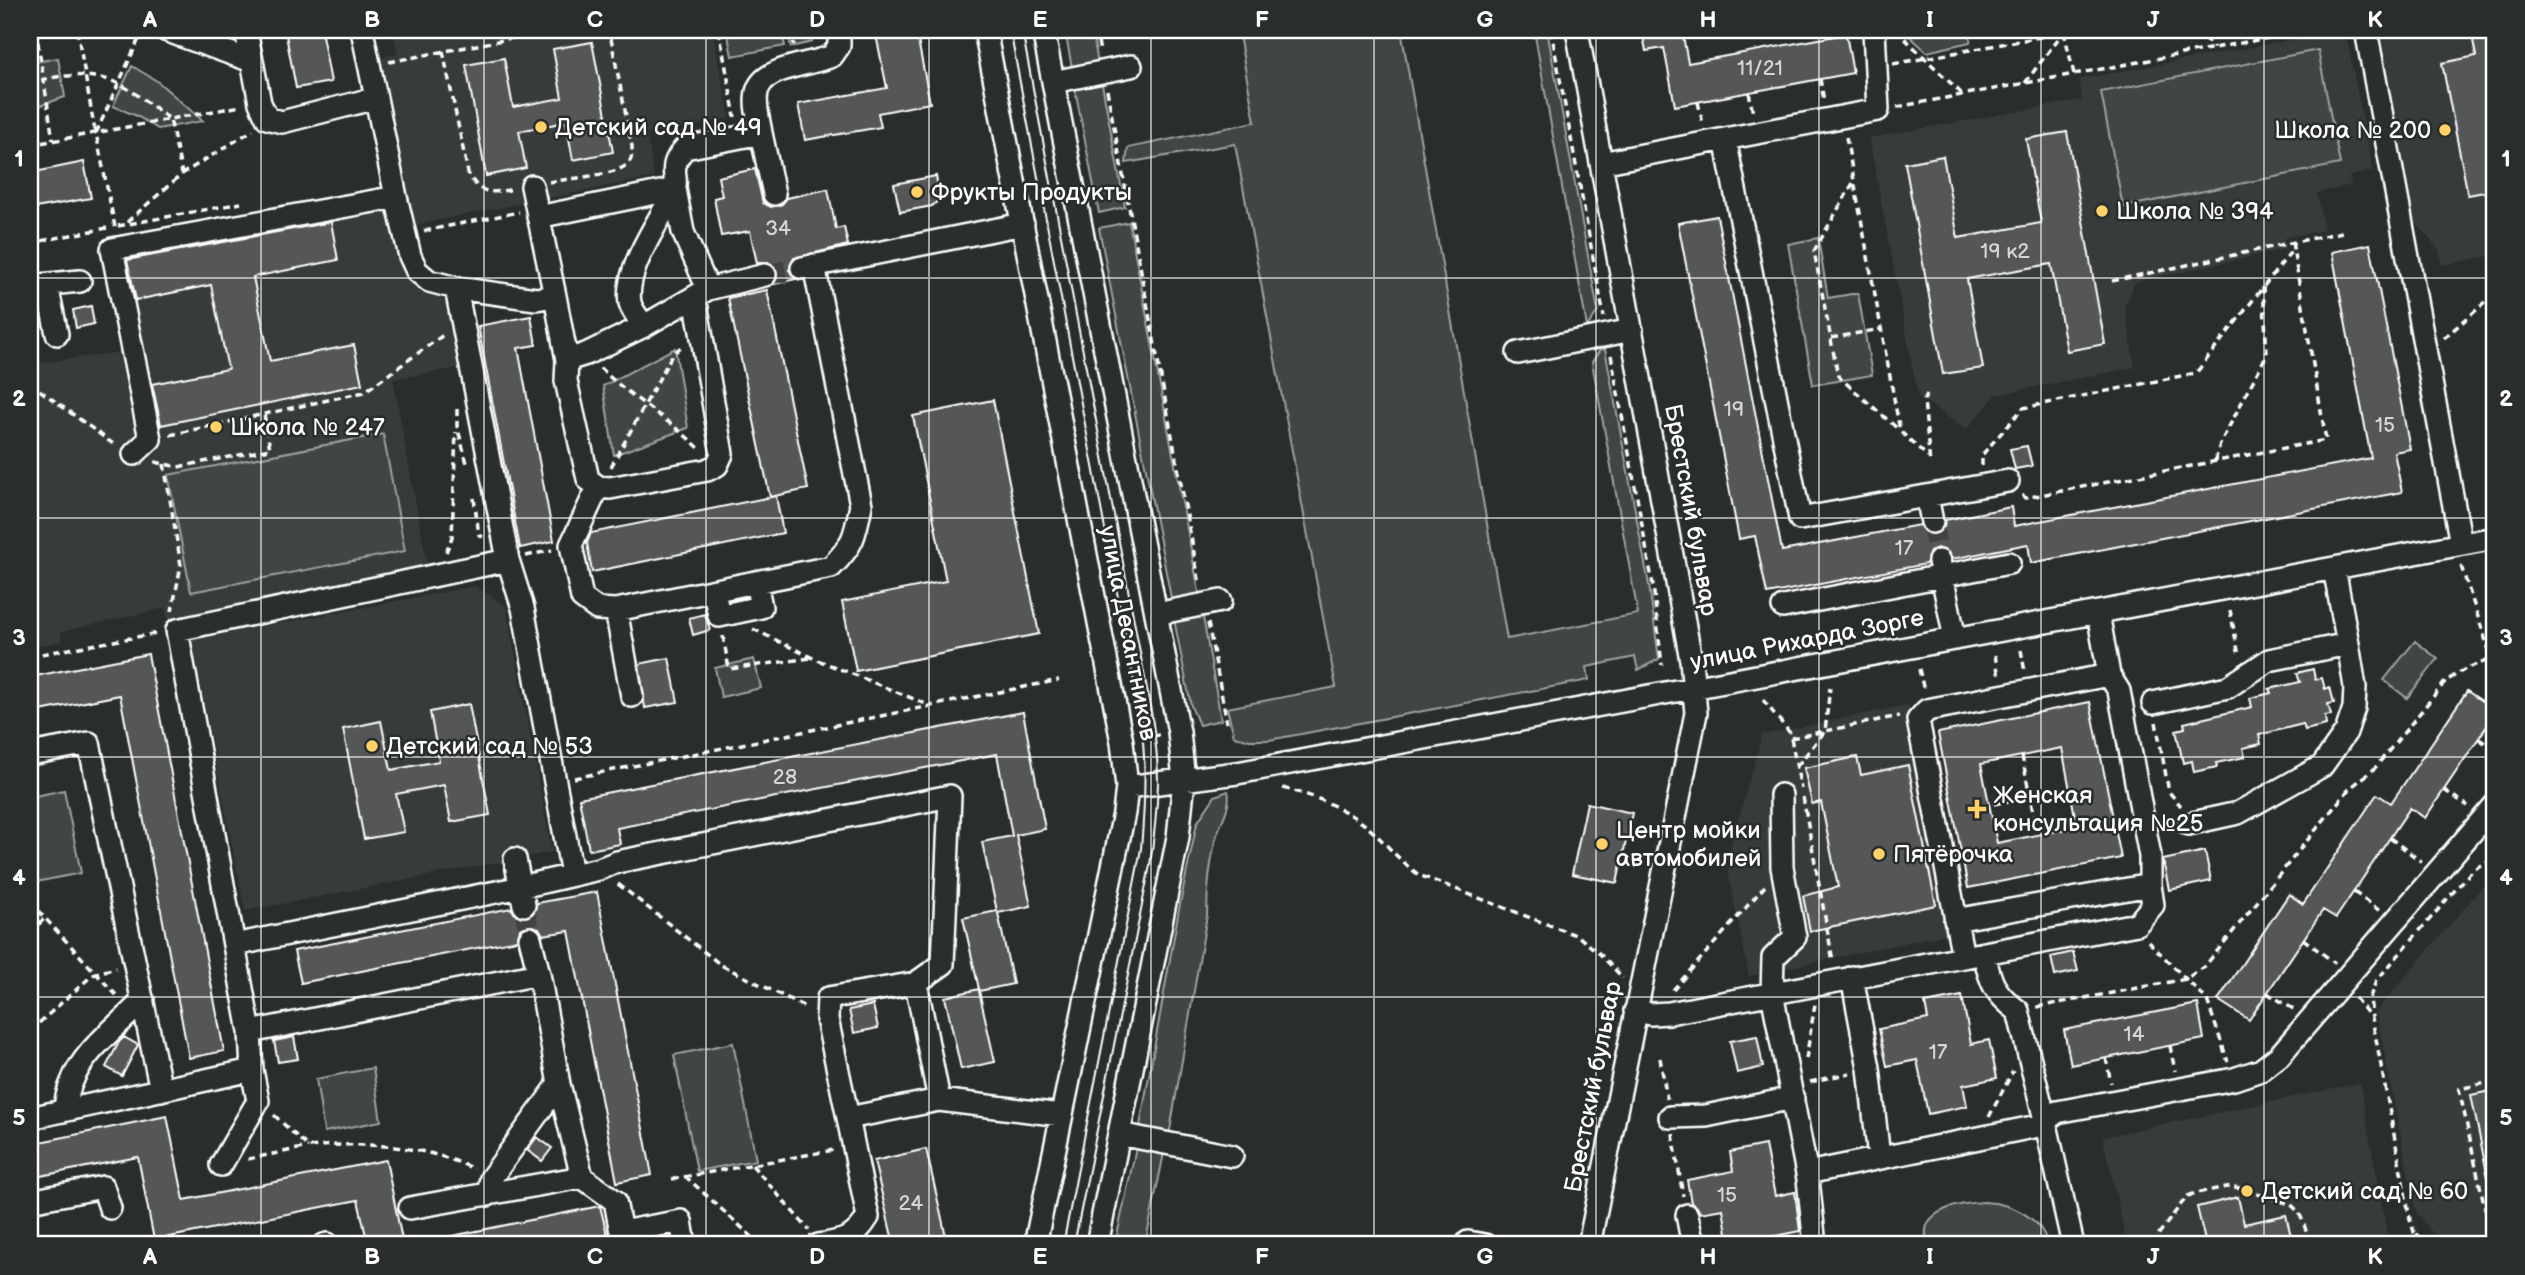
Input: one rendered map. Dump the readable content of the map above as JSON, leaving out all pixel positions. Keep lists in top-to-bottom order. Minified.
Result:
{"streets":{"street":["Брестский бульвар","улица Десантников","улица Рихарда Зорге"]},"crossings":[["Брестский бульвар","улица Рихарда Зорге"],["улица Десантников","улица Рихарда Зорге"]],"places":{"other":["Детский сад № 49","Школа № 200","Фрукты Продукты","Школа № 394","Школа № 247","Детский сад № 53","Центр мойки автомобилей","Пятёрочка","Детский сад № 60"],"health":["Женская консультация №25"]},"house_numbers":["11/21","34","19 к2","19","15","17","28","14","17","15","24"],"grid":{"columns":["A","B","C","D","E","F","G","H","I","J","K"],"rows":["1","2","3","4","5"]}}
